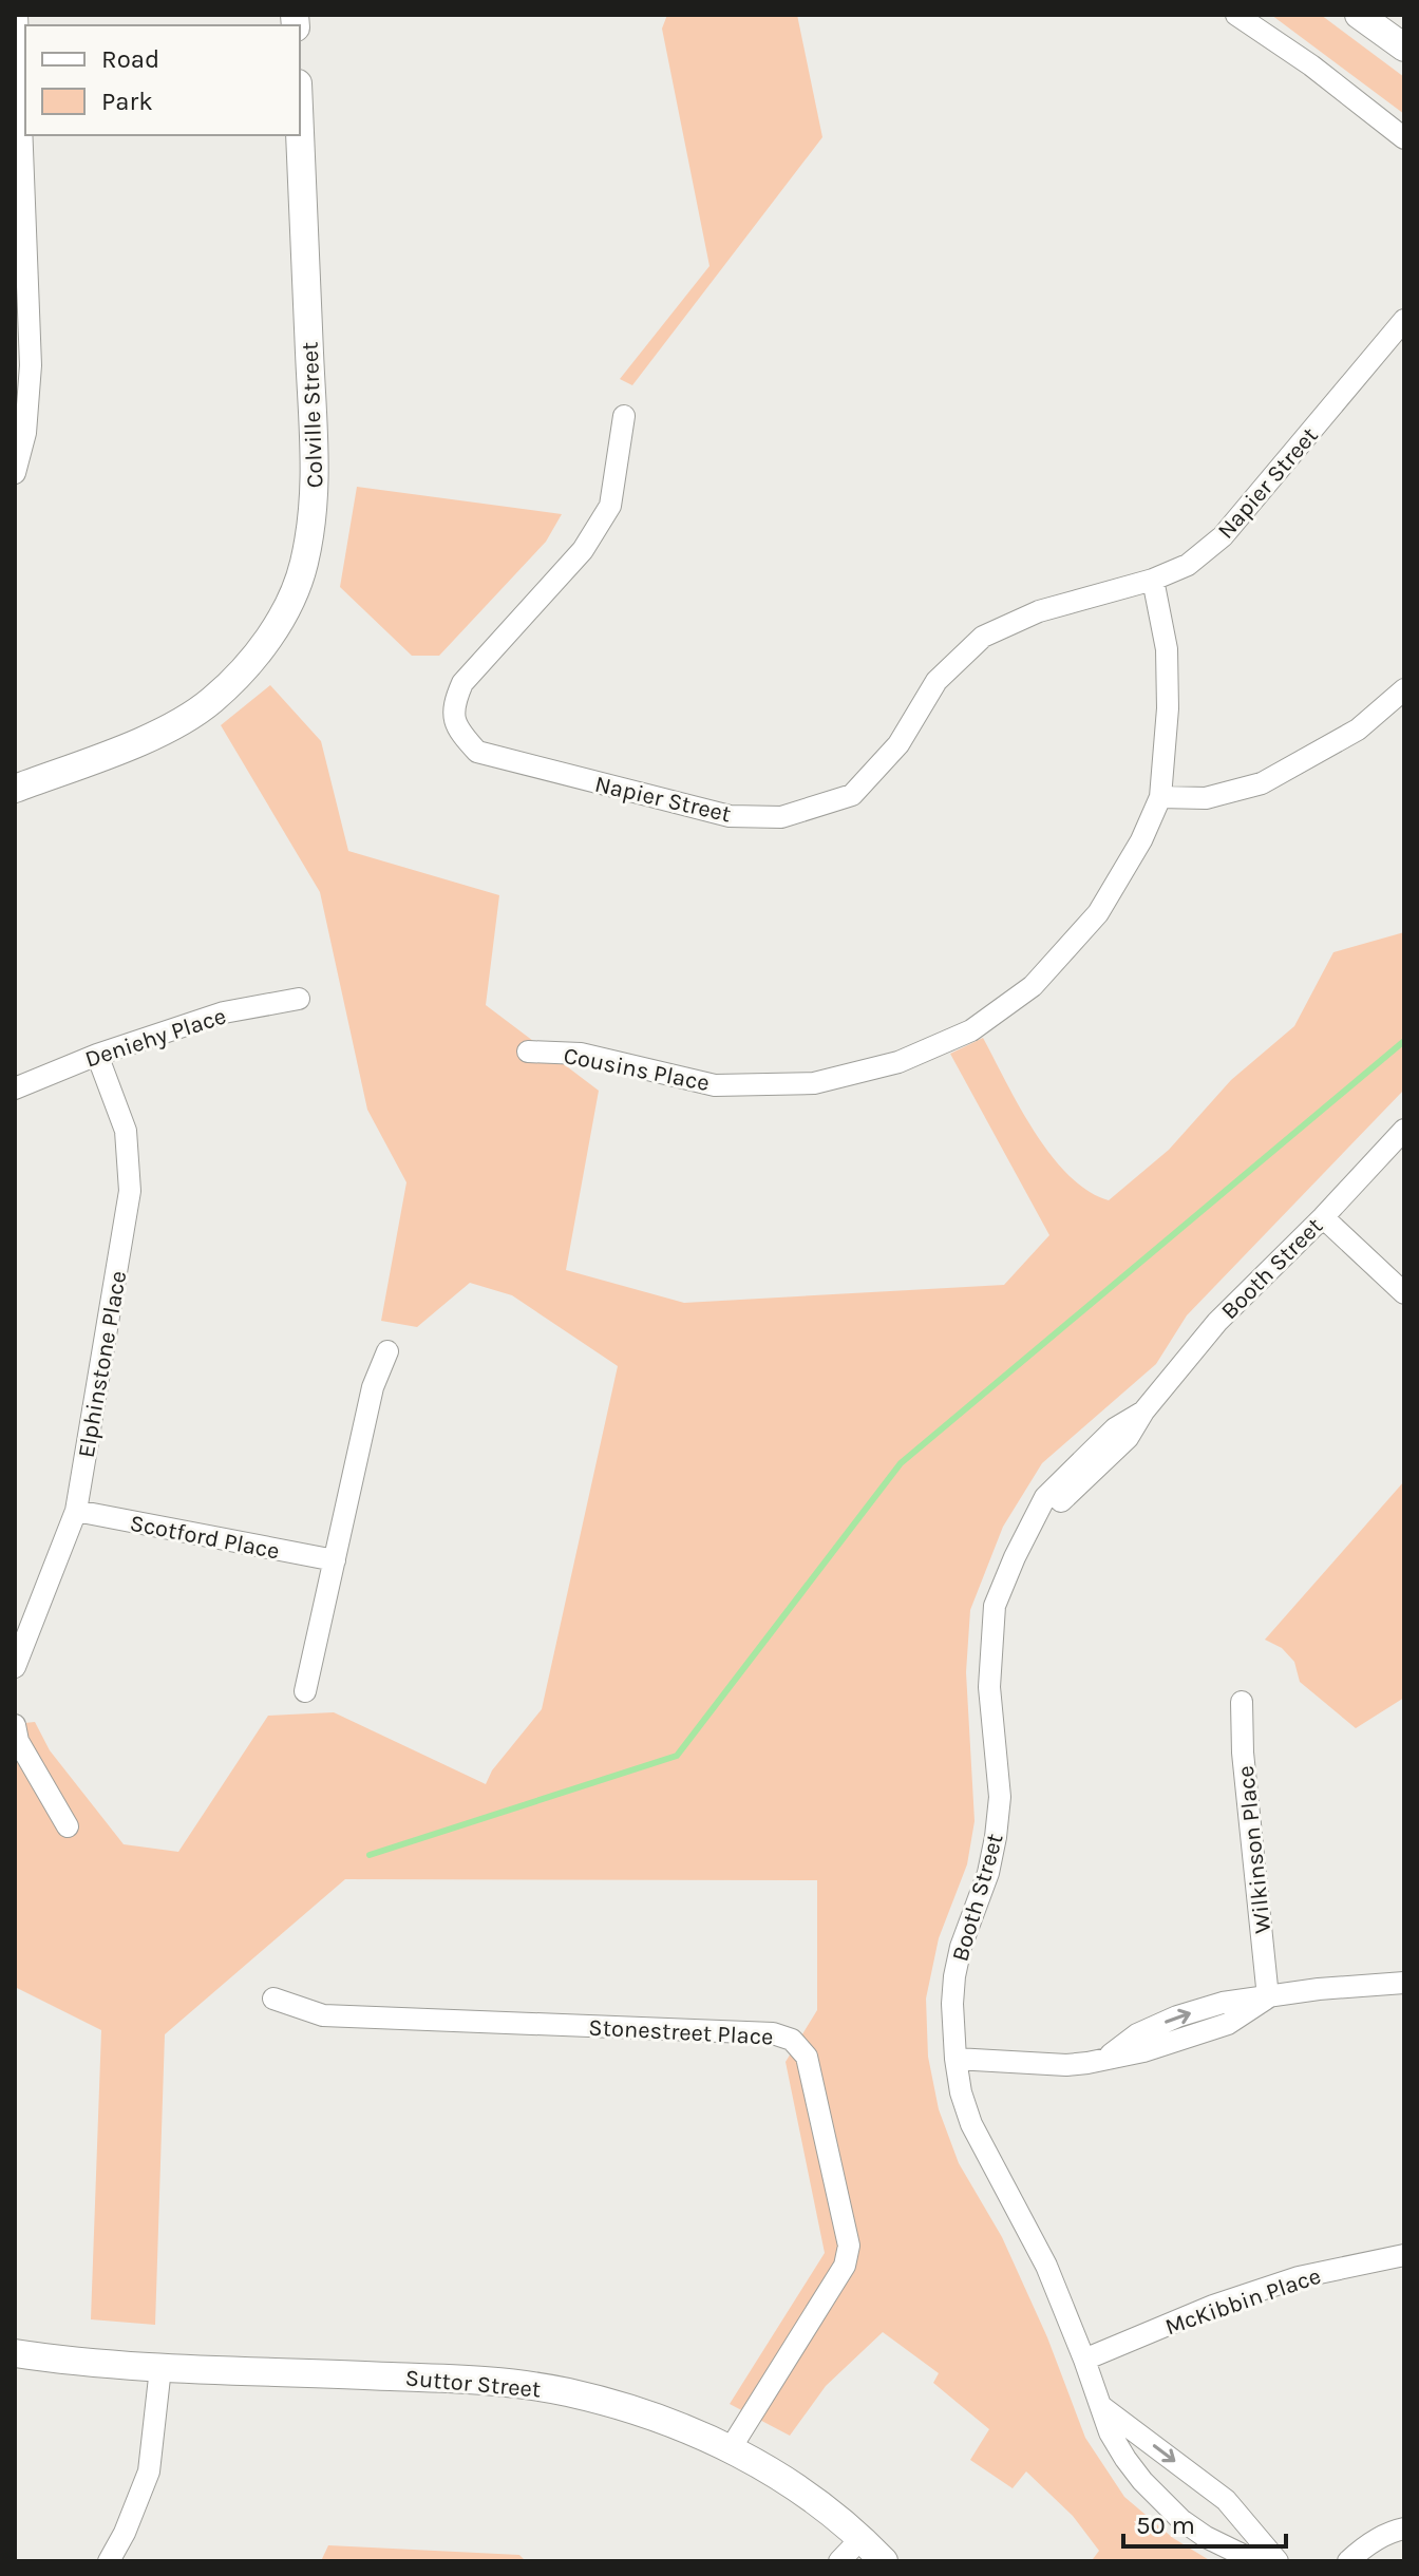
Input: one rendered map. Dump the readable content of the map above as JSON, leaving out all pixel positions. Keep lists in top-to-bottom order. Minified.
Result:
{"streets":{"street":["Colville Street","Napier Street","Deniehy Place","Cousins Place","Booth Street","Elphinstone Place","Scotford Place","Wilkinson Place","Stonestreet Place","McKibbin Place","Suttor Street"]},"crossings":[["Napier Street","Cousins Place"],["Deniehy Place","Elphinstone Place"],["Booth Street","McKibbin Place"],["Elphinstone Place","Scotford Place"],["Stonestreet Place","Suttor Street"]],"legend":["Road","Park"],"scale_bar":"50 m"}
